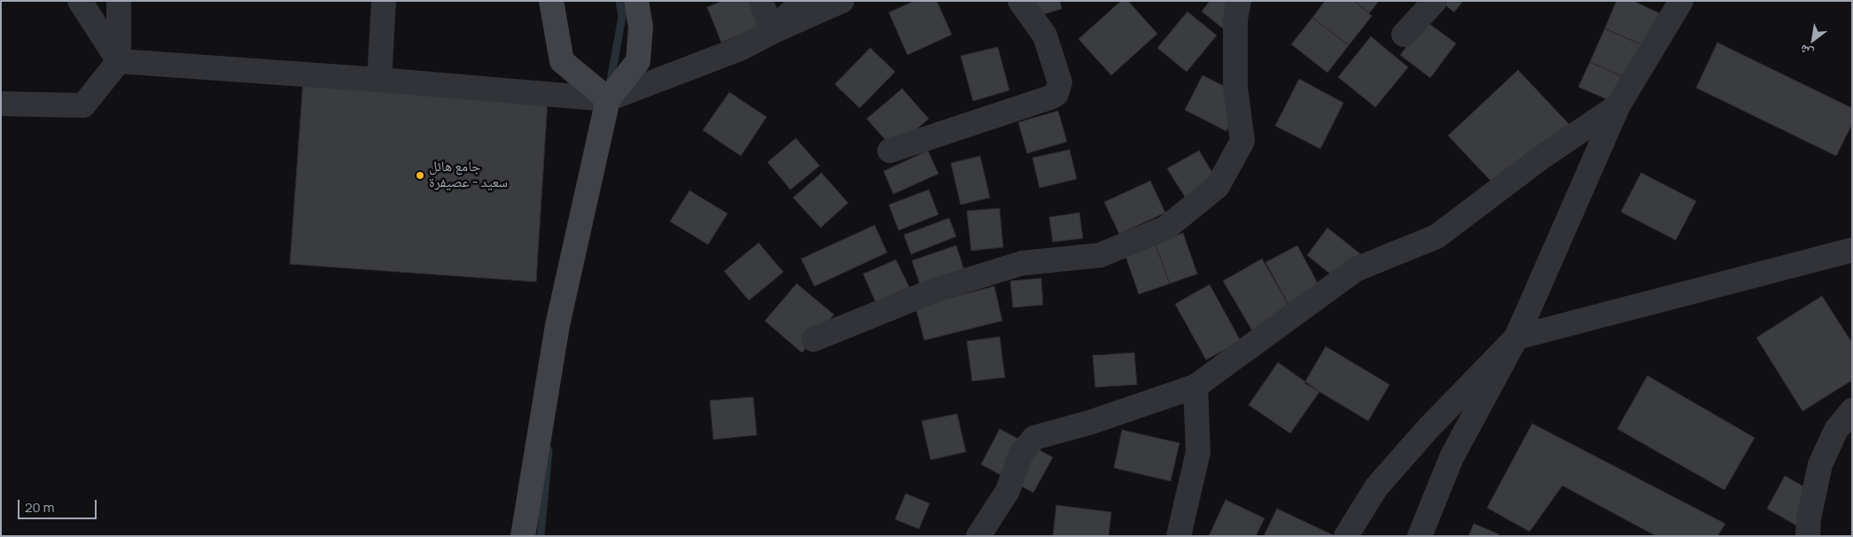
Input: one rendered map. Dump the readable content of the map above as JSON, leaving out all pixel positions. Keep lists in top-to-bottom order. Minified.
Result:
{"places":["جامع هائل سعيد - عصيفرة"],"scale_bar":"20 m","north":"bottom left"}
